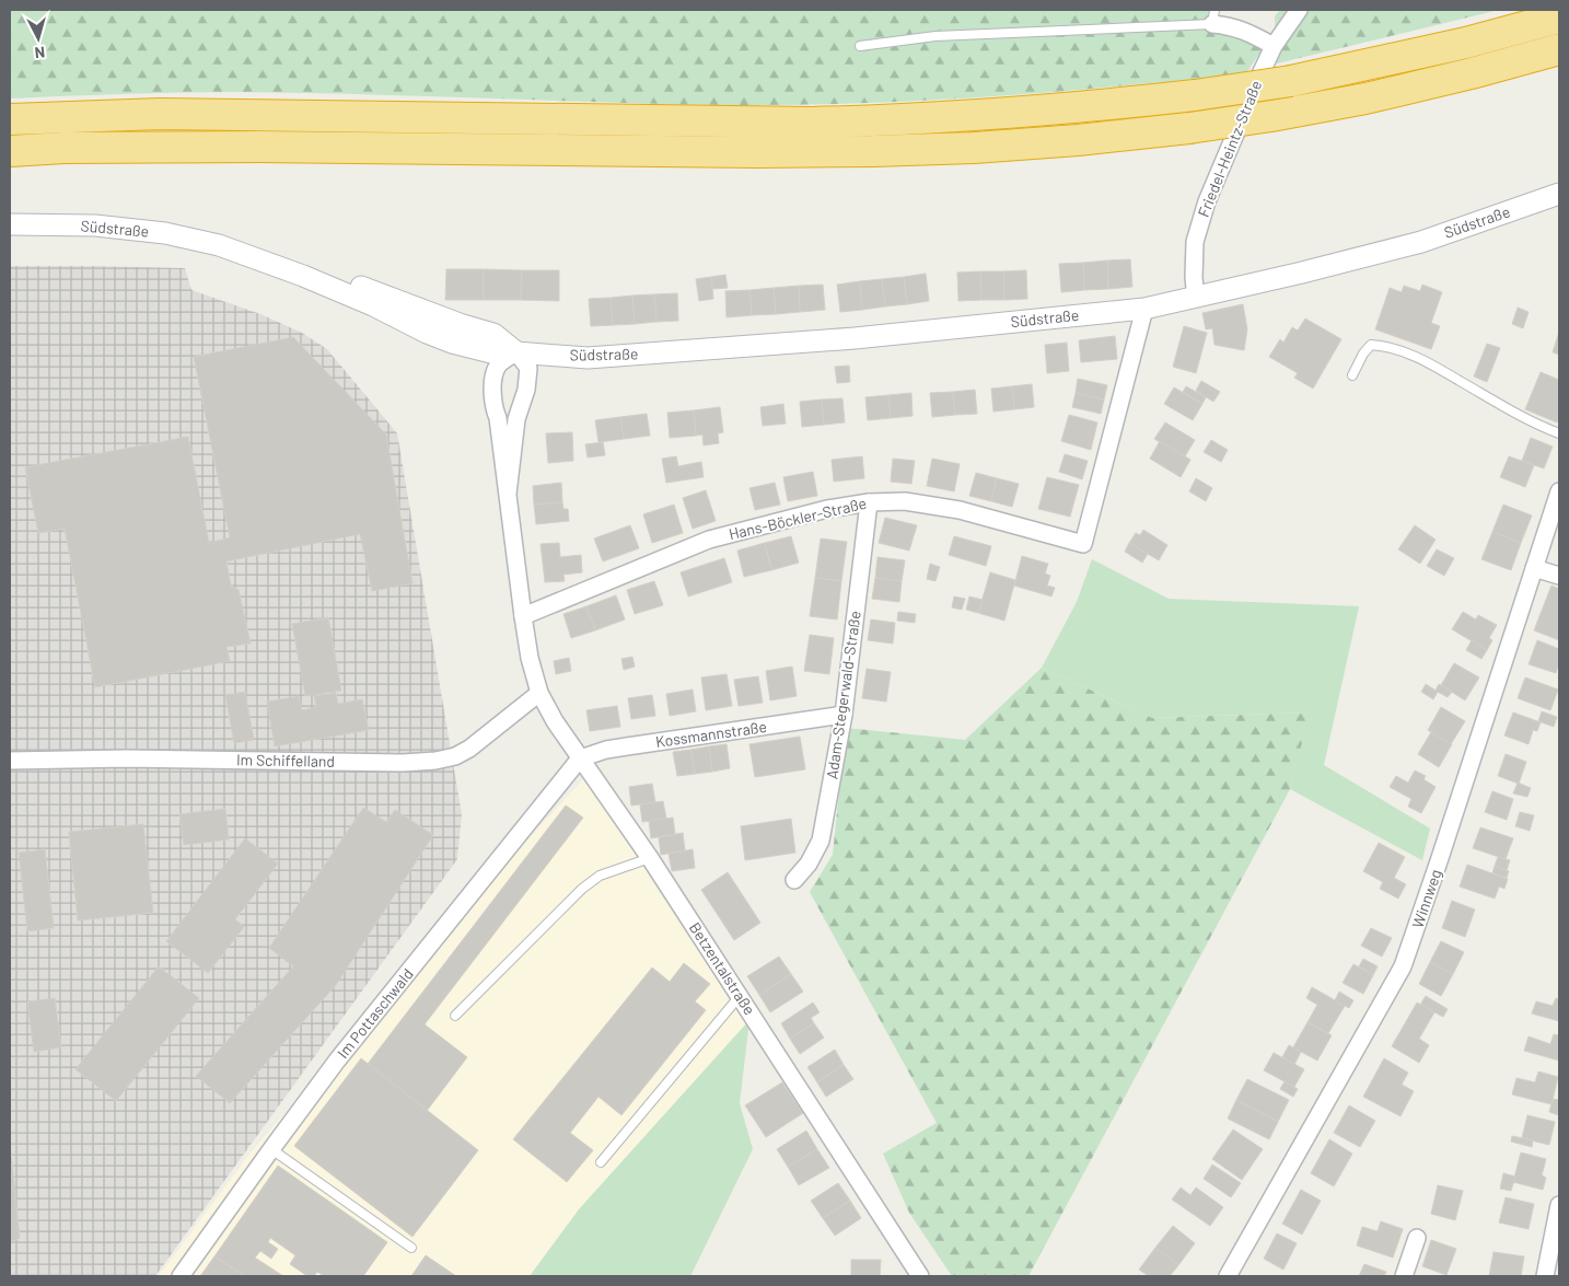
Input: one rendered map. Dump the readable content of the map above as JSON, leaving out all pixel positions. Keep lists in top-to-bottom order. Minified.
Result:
{"streets":{"street":["Friedel-Heintz-Straße","Südstraße","Hans-Böckler-Straße","Adam-Stegerwald-Straße","Kossmannstraße","Im Schiffelland","Winnweg","Betzentalstraße","Im Pottaschwald"]},"crossings":[["Friedel-Heintz-Straße","Südstraße"],["Südstraße","Hans-Böckler-Straße"],["Hans-Böckler-Straße","Adam-Stegerwald-Straße"],["Hans-Böckler-Straße","Betzentalstraße"],["Adam-Stegerwald-Straße","Kossmannstraße"],["Kossmannstraße","Betzentalstraße"],["Kossmannstraße","Im Pottaschwald"],["Im Schiffelland","Betzentalstraße"],["Betzentalstraße","Im Pottaschwald"]],"north":"bottom"}
